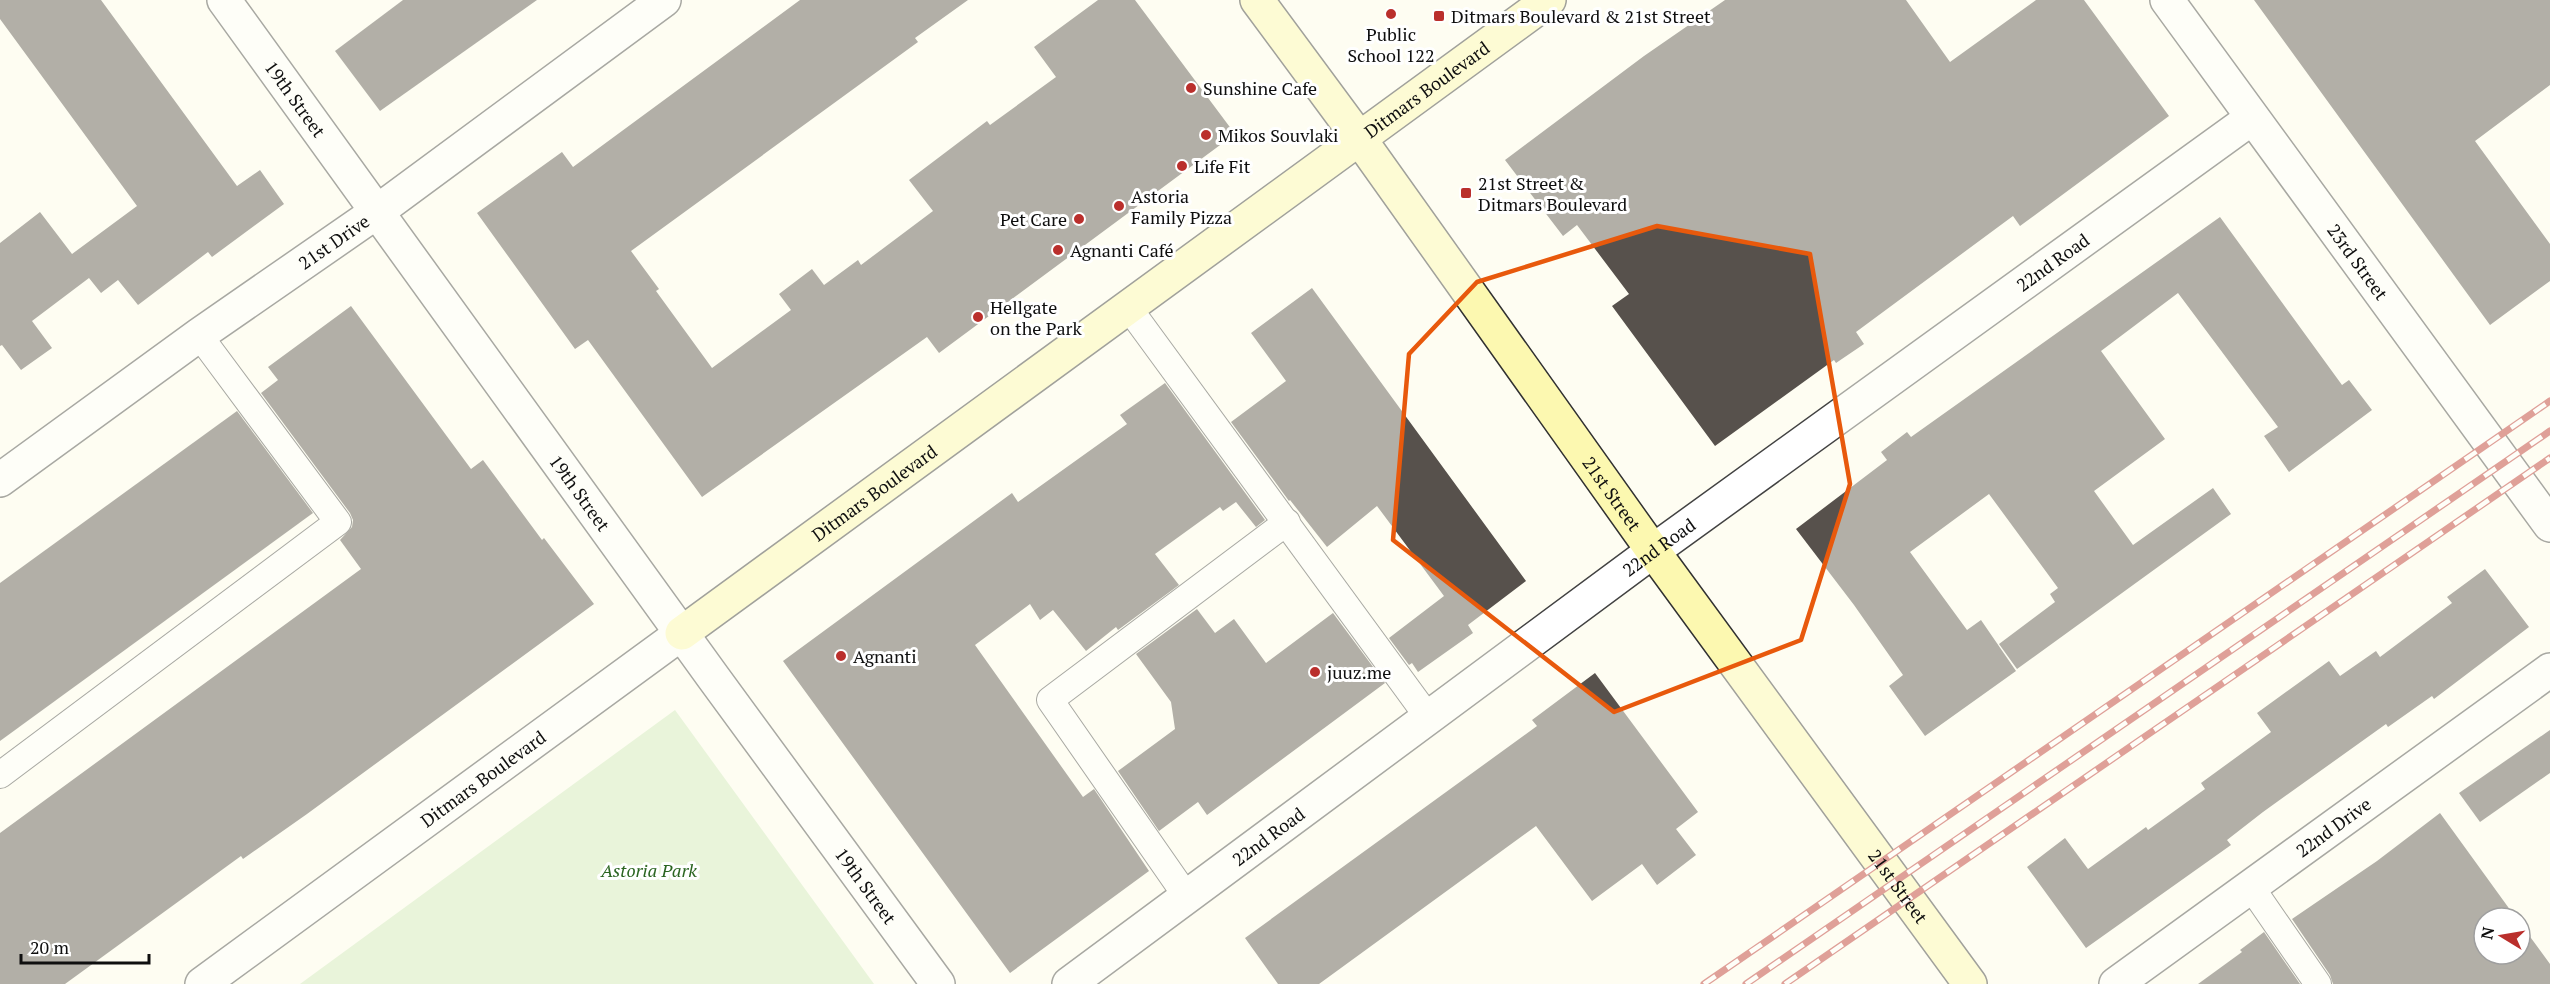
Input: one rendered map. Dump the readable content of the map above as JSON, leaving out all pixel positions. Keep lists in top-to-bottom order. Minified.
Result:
{"streets":{"street":["Ditmars Boulevard","19th Street","21st Drive","22nd Road","23rd Street","21st Street","22nd Drive"]},"crossings":[["Ditmars Boulevard","19th Street"],["Ditmars Boulevard","21st Street"],["19th Street","21st Drive"],["22nd Road","23rd Street"],["22nd Road","21st Street"]],"parks":["Astoria Park"],"places":{"other":["Public School 122","Sunshine Cafe","Mikos Souvlaki","Life Fit","Astoria Family Pizza","Pet Care","Agnanti Café","Hellgate on the Park","Agnanti","juuz.me"],"transit":["Ditmars Boulevard & 21st Street","21st Street & Ditmars Boulevard"]},"scale_bar":"20 m","north":"left"}
